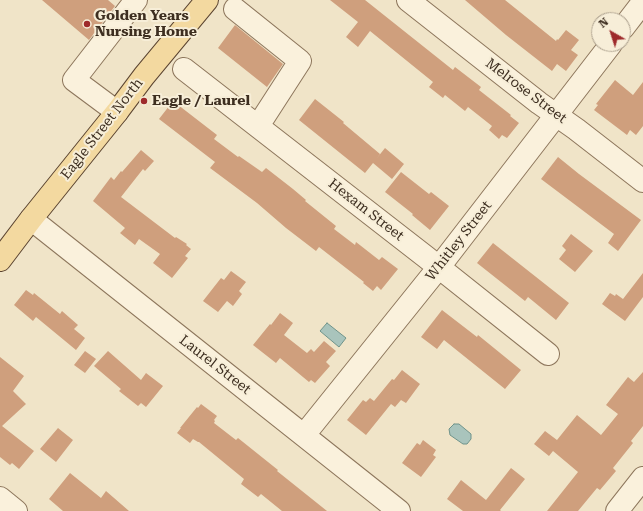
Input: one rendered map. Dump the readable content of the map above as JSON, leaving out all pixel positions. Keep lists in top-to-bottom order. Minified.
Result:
{"streets":{"main road":["Eagle Street North"],"street":["Melrose Street","Hexam Street","Whitley Street","Laurel Street"]},"crossings":[["Melrose Street","Whitley Street"],["Eagle Street North","Laurel Street"],["Hexam Street","Whitley Street"],["Whitley Street","Laurel Street"]],"places":["Golden Years Nursing Home","Eagle / Laurel"],"north":"top left"}
